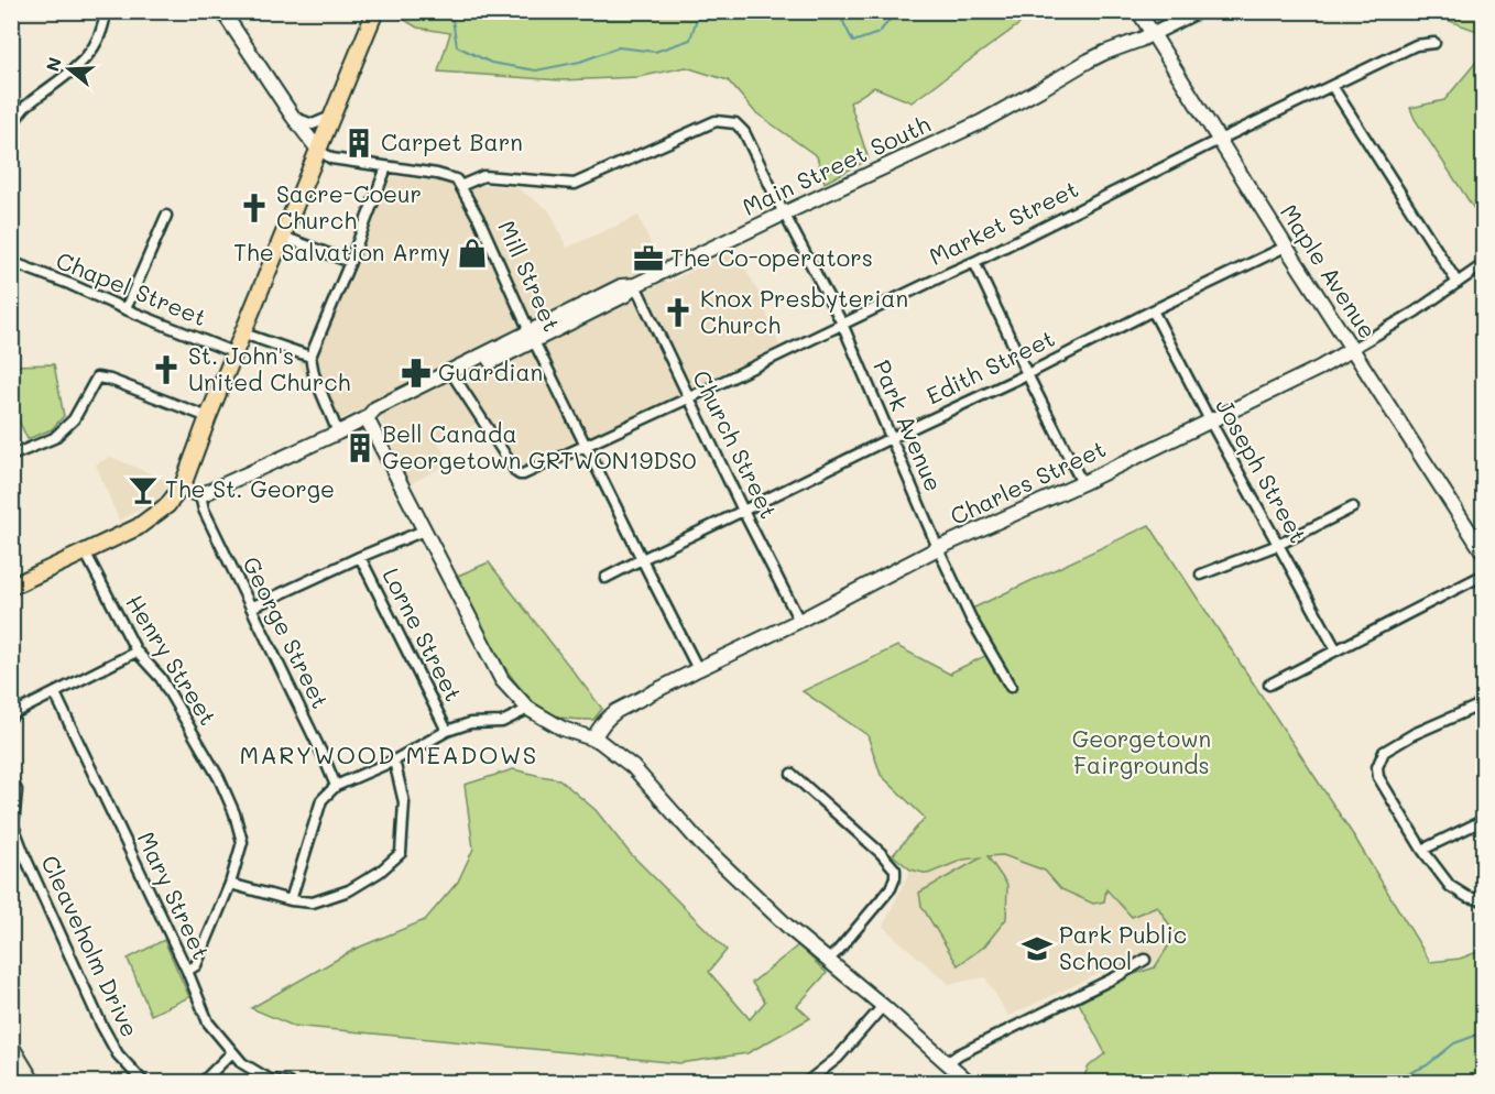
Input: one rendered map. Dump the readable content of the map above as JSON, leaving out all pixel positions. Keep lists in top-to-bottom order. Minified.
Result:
{"streets":{"street":["Main Street South","Market Street","Maple Avenue","Mill Street","Chapel Street","Edith Street","Park Avenue","Church Street","Joseph Street","Charles Street","George Street","Lorne Street","Henry Street","Mary Street","Cleaveholm Drive"]},"crossings":[["Main Street South","Market Street"],["Main Street South","Maple Avenue"],["Main Street South","Mill Street"],["Main Street South","Park Avenue"],["Main Street South","Church Street"],["Main Street South","George Street"],["Market Street","Maple Avenue"],["Market Street","Mill Street"],["Market Street","Park Avenue"],["Market Street","Church Street"],["Maple Avenue","Edith Street"],["Maple Avenue","Charles Street"],["Mill Street","Edith Street"],["Mill Street","Park Avenue"],["Mill Street","Charles Street"],["Edith Street","Park Avenue"],["Edith Street","Church Street"],["Edith Street","Joseph Street"],["Park Avenue","Charles Street"],["Church Street","Charles Street"],["Joseph Street","Charles Street"],["Henry Street","Mary Street"]],"districts":["MARYWOOD MEADOWS"],"parks":["Georgetown Fairgrounds"],"places":{"building":["Carpet Barn","Bell Canada Georgetown GRTWON19DS0"],"church":["Sacre-Coeur Church","Knox Presbyterian Church","St. John's United Church"],"shop":["The Salvation Army"],"office":["The Co-operators"],"pharmacy":["Guardian"],"bar":["The St. George"],"school or university":["Park Public School"]},"north":"left"}
